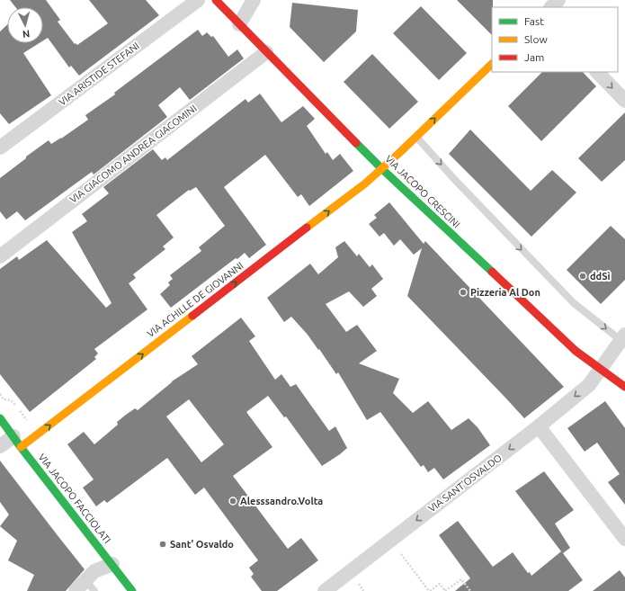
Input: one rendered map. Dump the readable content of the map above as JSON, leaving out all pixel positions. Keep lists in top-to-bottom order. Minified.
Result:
{"streets":{"street":["VIA ARISTIDE STEFANI","VIA GIACOMO ANDREA GIACOMINI","VIA JACOPO CRESCINI","VIA ACHILLE DE GIOVANNI","VIA SANT'OSVALDO","VIA JACOPO FACCIOLATI"]},"crossings":[["VIA GIACOMO ANDREA GIACOMINI","VIA JACOPO CRESCINI"],["VIA JACOPO CRESCINI","VIA ACHILLE DE GIOVANNI"],["VIA JACOPO CRESCINI","VIA SANT'OSVALDO"],["VIA ACHILLE DE GIOVANNI","VIA JACOPO FACCIOLATI"]],"one_way":["VIA ACHILLE DE GIOVANNI","VIA SANT'OSVALDO"],"places":["ddSì","Pizzeria Al Don","Alesssandro.Volta","Sant' Osvaldo"],"legend":["Fast","Slow","Jam"],"north":"bottom"}
